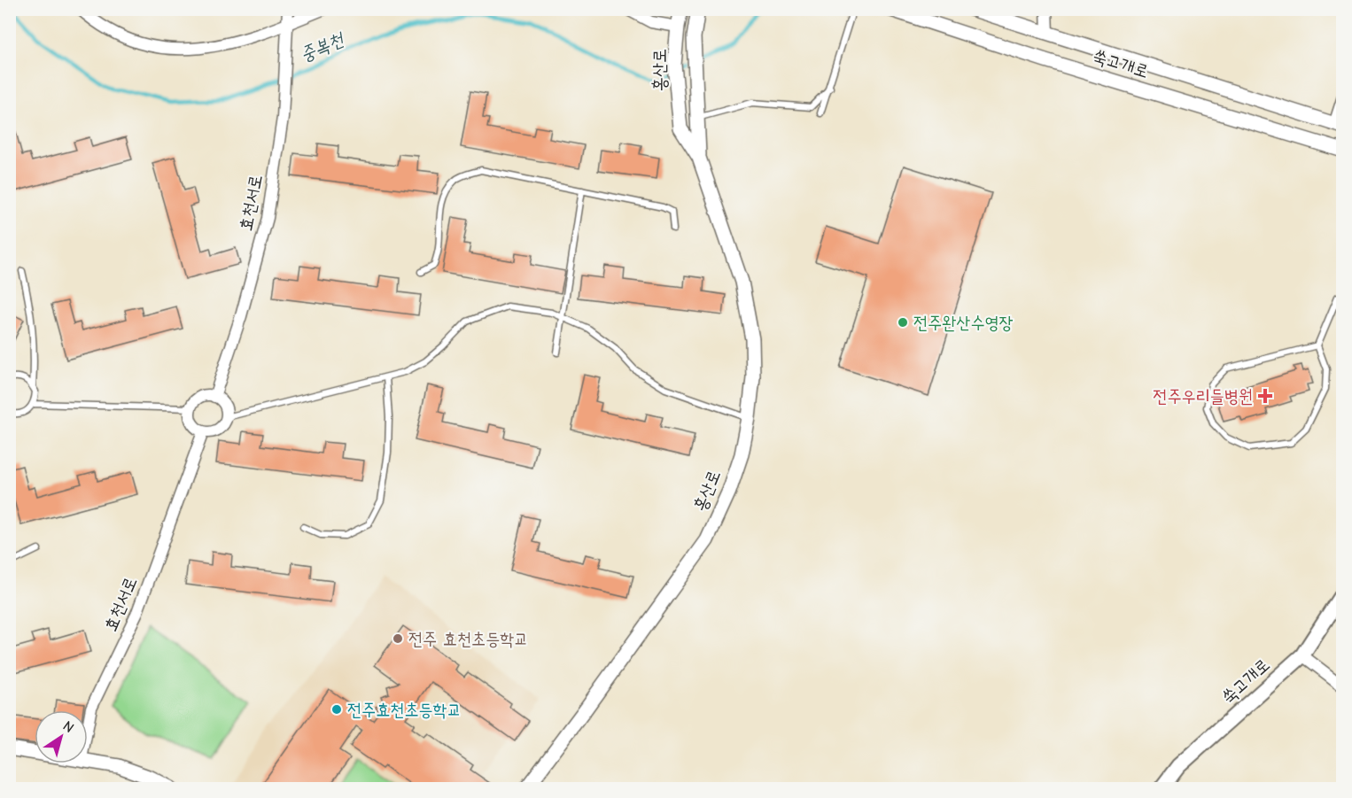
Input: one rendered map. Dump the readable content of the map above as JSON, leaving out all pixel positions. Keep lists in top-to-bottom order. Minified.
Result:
{"streets":{"main road":["쑥고개로"],"street":["홍산로","효천서로"]},"water":["중복천"],"places":{"other":["전주완산수영장","전주 효천초등학교","전주효천초등학교"],"health":["전주우리들병원"]},"north":"top right"}
